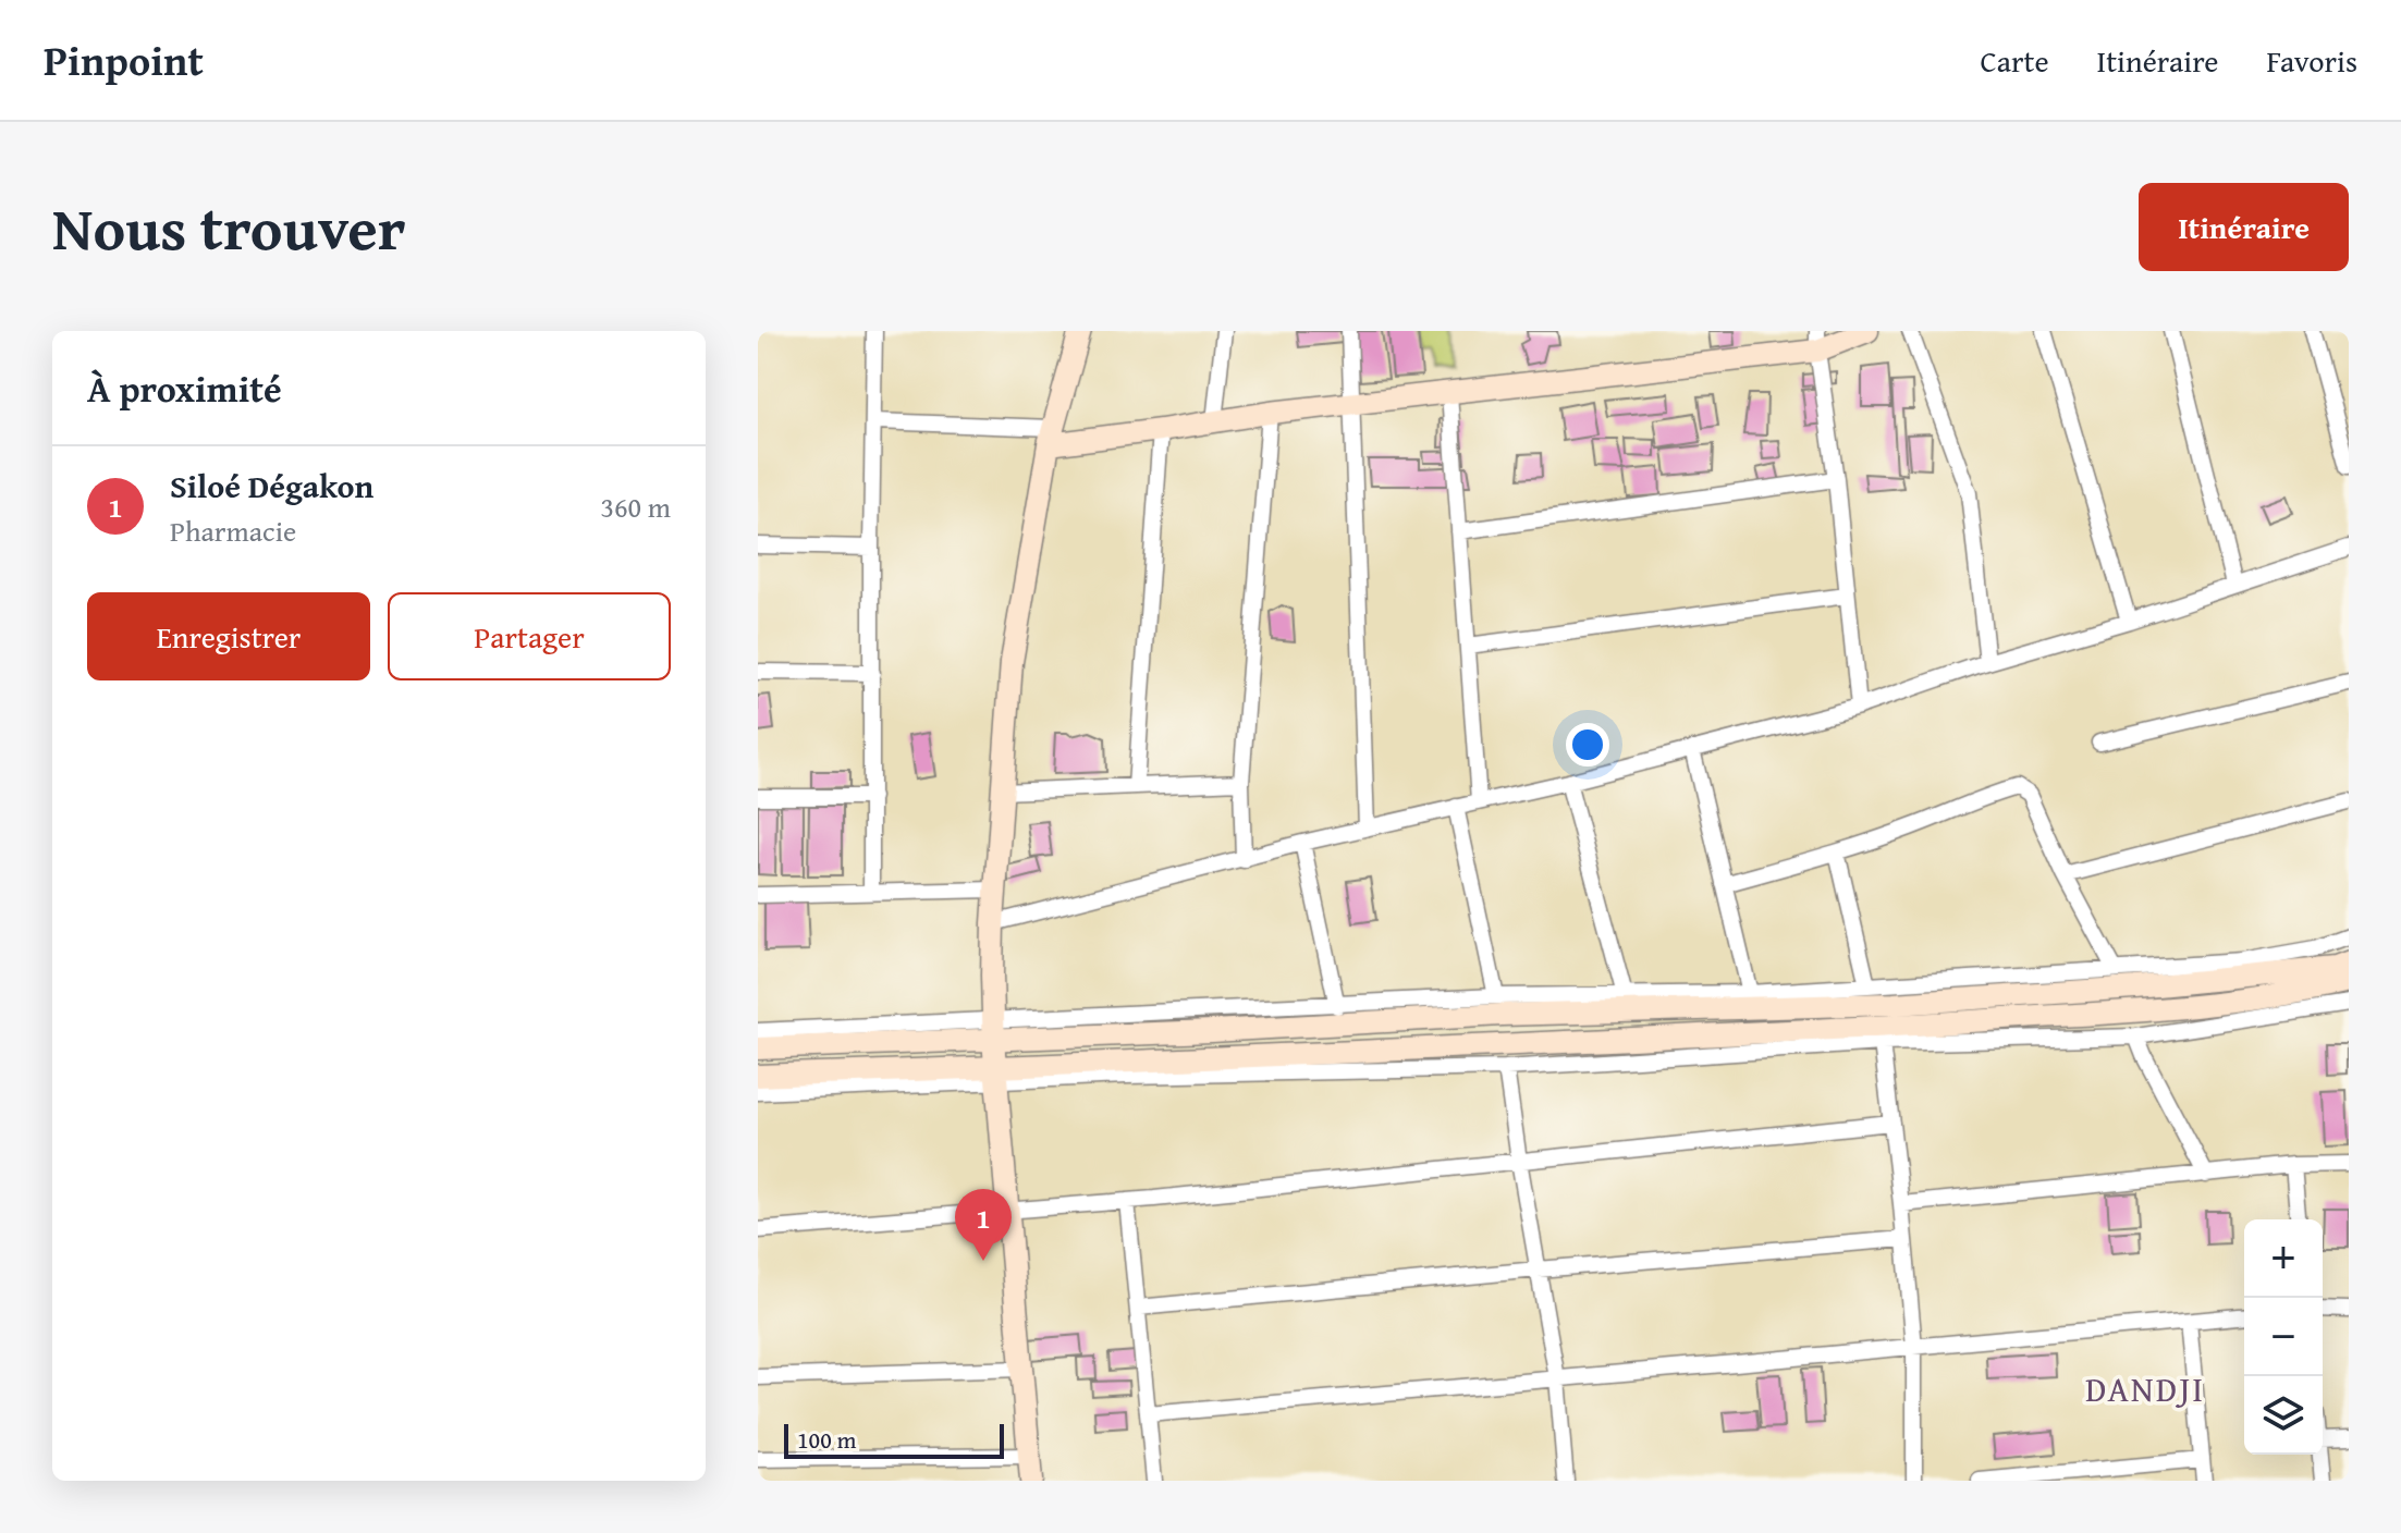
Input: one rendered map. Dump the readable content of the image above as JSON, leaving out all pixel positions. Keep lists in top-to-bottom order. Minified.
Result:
{"districts":["DANDJI"],"scale_bar":"100 m","page":{"header":"Pinpoint","nav":["Carte","Itinéraire","Favoris"],"title":"Nous trouver","buttons":["Itinéraire",["Enregistrer","Partager"]],"heading":"À proximité","list":[{"mark":"1","name":"Siloé Dégakon","note":"Pharmacie","value":"360 m"}],"pins":"1","map_buttons":["+","−"],"scale":"100 m"}}
